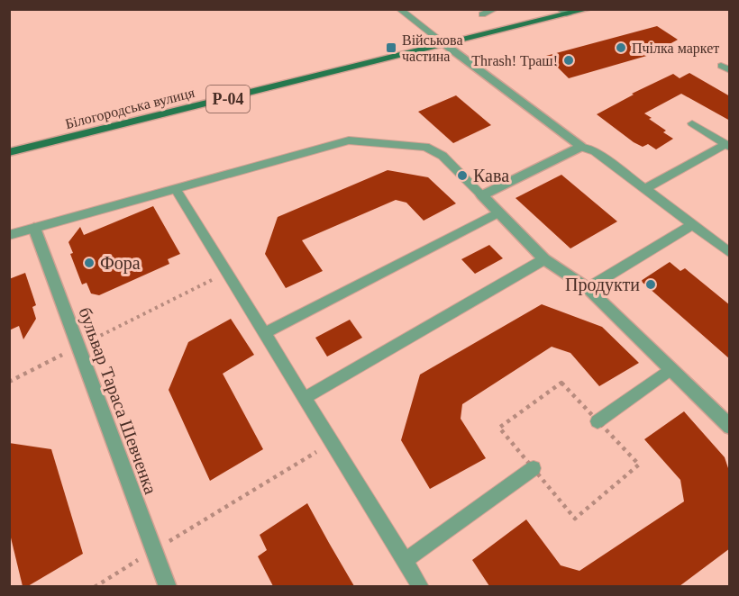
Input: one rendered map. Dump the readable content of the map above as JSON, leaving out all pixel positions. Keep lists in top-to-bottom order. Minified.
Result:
{"streets":{"main road":["Р-04","Білогородська вулиця"],"street":["бульвар Тараса Шевченка"]},"crossings":[["Р-04","Білогородська вулиця"]],"places":{"transit":["Військова частина"],"other":["Пчілка маркет","Thrash! Траш!","Кава","Фора","Продукти"]}}
